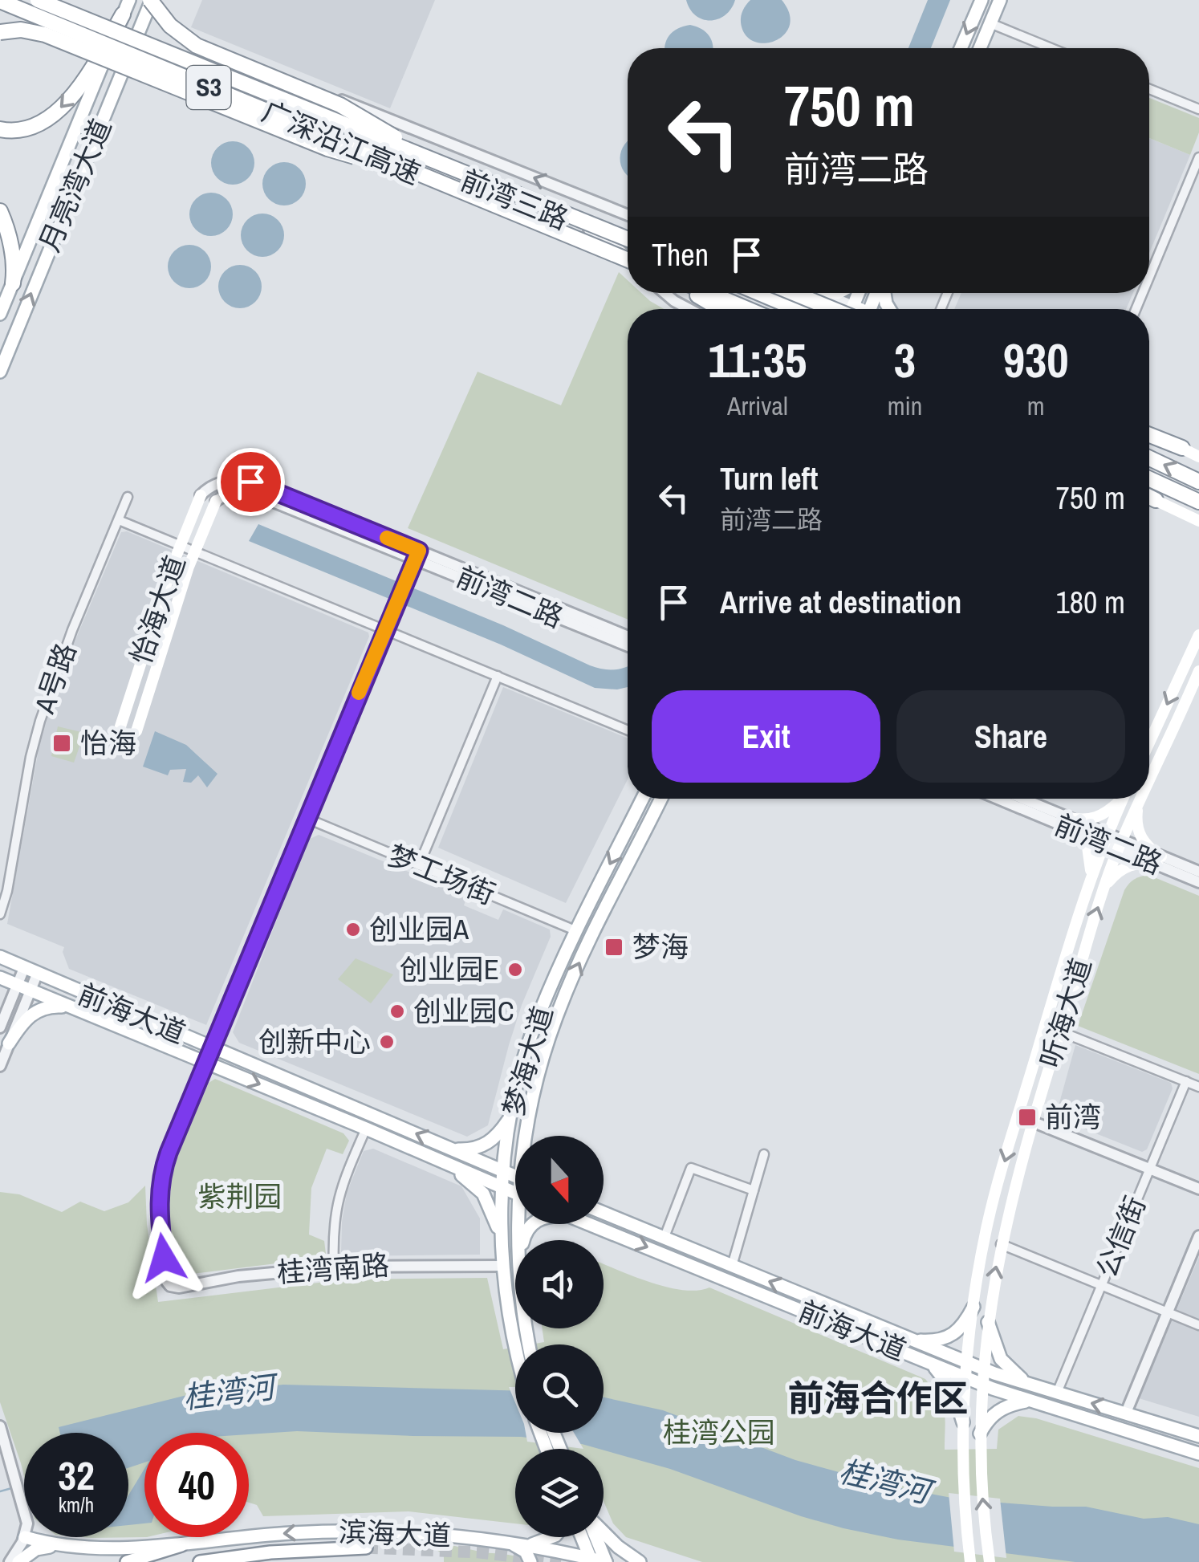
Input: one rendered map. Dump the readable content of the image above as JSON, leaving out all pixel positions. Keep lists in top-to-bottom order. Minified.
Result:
{"streets":{"highway":["S3","广深沿江高速"],"main road":["月亮湾大道","怡海大道","听海大道","前海大道","梦海大道","滨海大道"],"street":["前湾三路","前湾二路","A号路","梦工场街","公信街","桂湾南路"]},"crossings":[["月亮湾大道","前湾三路"],["前湾二路","听海大道"],["梦工场街","梦海大道"],["听海大道","前海大道"],["前海大道","梦海大道"],["前海大道","公信街"],["前海大道","桂湾南路"],["梦海大道","桂湾南路"]],"districts":["前海合作区"],"water":["桂湾河"],"parks":["紫荆园","桂湾公园"],"places":{"transit":["怡海","梦海","前湾"],"other":["创业园A","创业园E","创业园C","创新中心"]},"north":"bottom","page":{"turn":["750 m","前湾二路"],"then":"Then","eta":["11:35","Arrival","3","min","930","m"],"list":[{"name":"Turn left","note":"前湾二路","value":"750 m"},{"name":"Arrive at destination","value":"180 m"}],"buttons":["Exit","Share"],"speed":"32 km/h","limit":"40"}}
